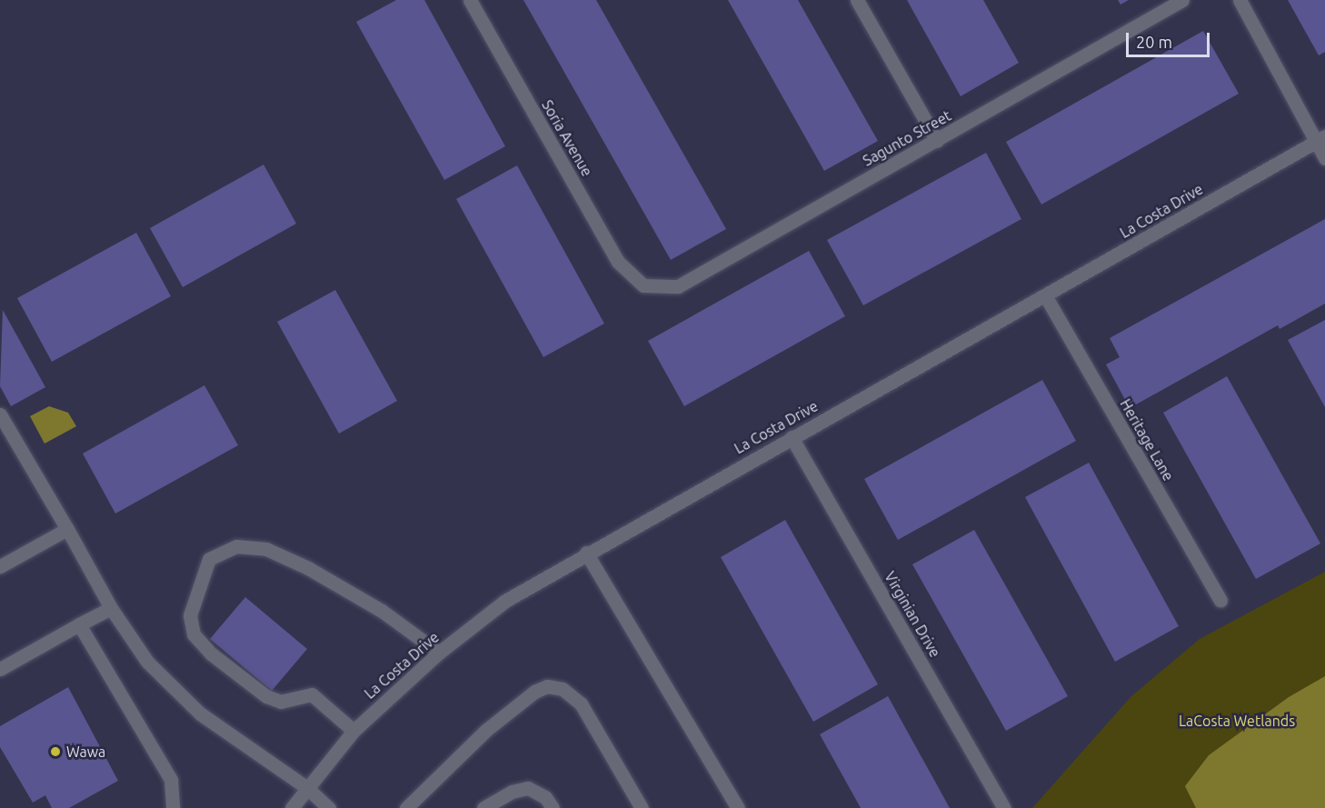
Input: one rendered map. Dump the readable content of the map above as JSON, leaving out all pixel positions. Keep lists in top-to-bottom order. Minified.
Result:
{"streets":{"street":["Soria Avenue","Sagunto Street","La Costa Drive","Heritage Lane","Virginian Drive"]},"crossings":[["Soria Avenue","Sagunto Street"],["La Costa Drive","Heritage Lane"],["La Costa Drive","Virginian Drive"]],"parks":["LaCosta Wetlands"],"places":["Wawa"],"scale_bar":"20 m"}
